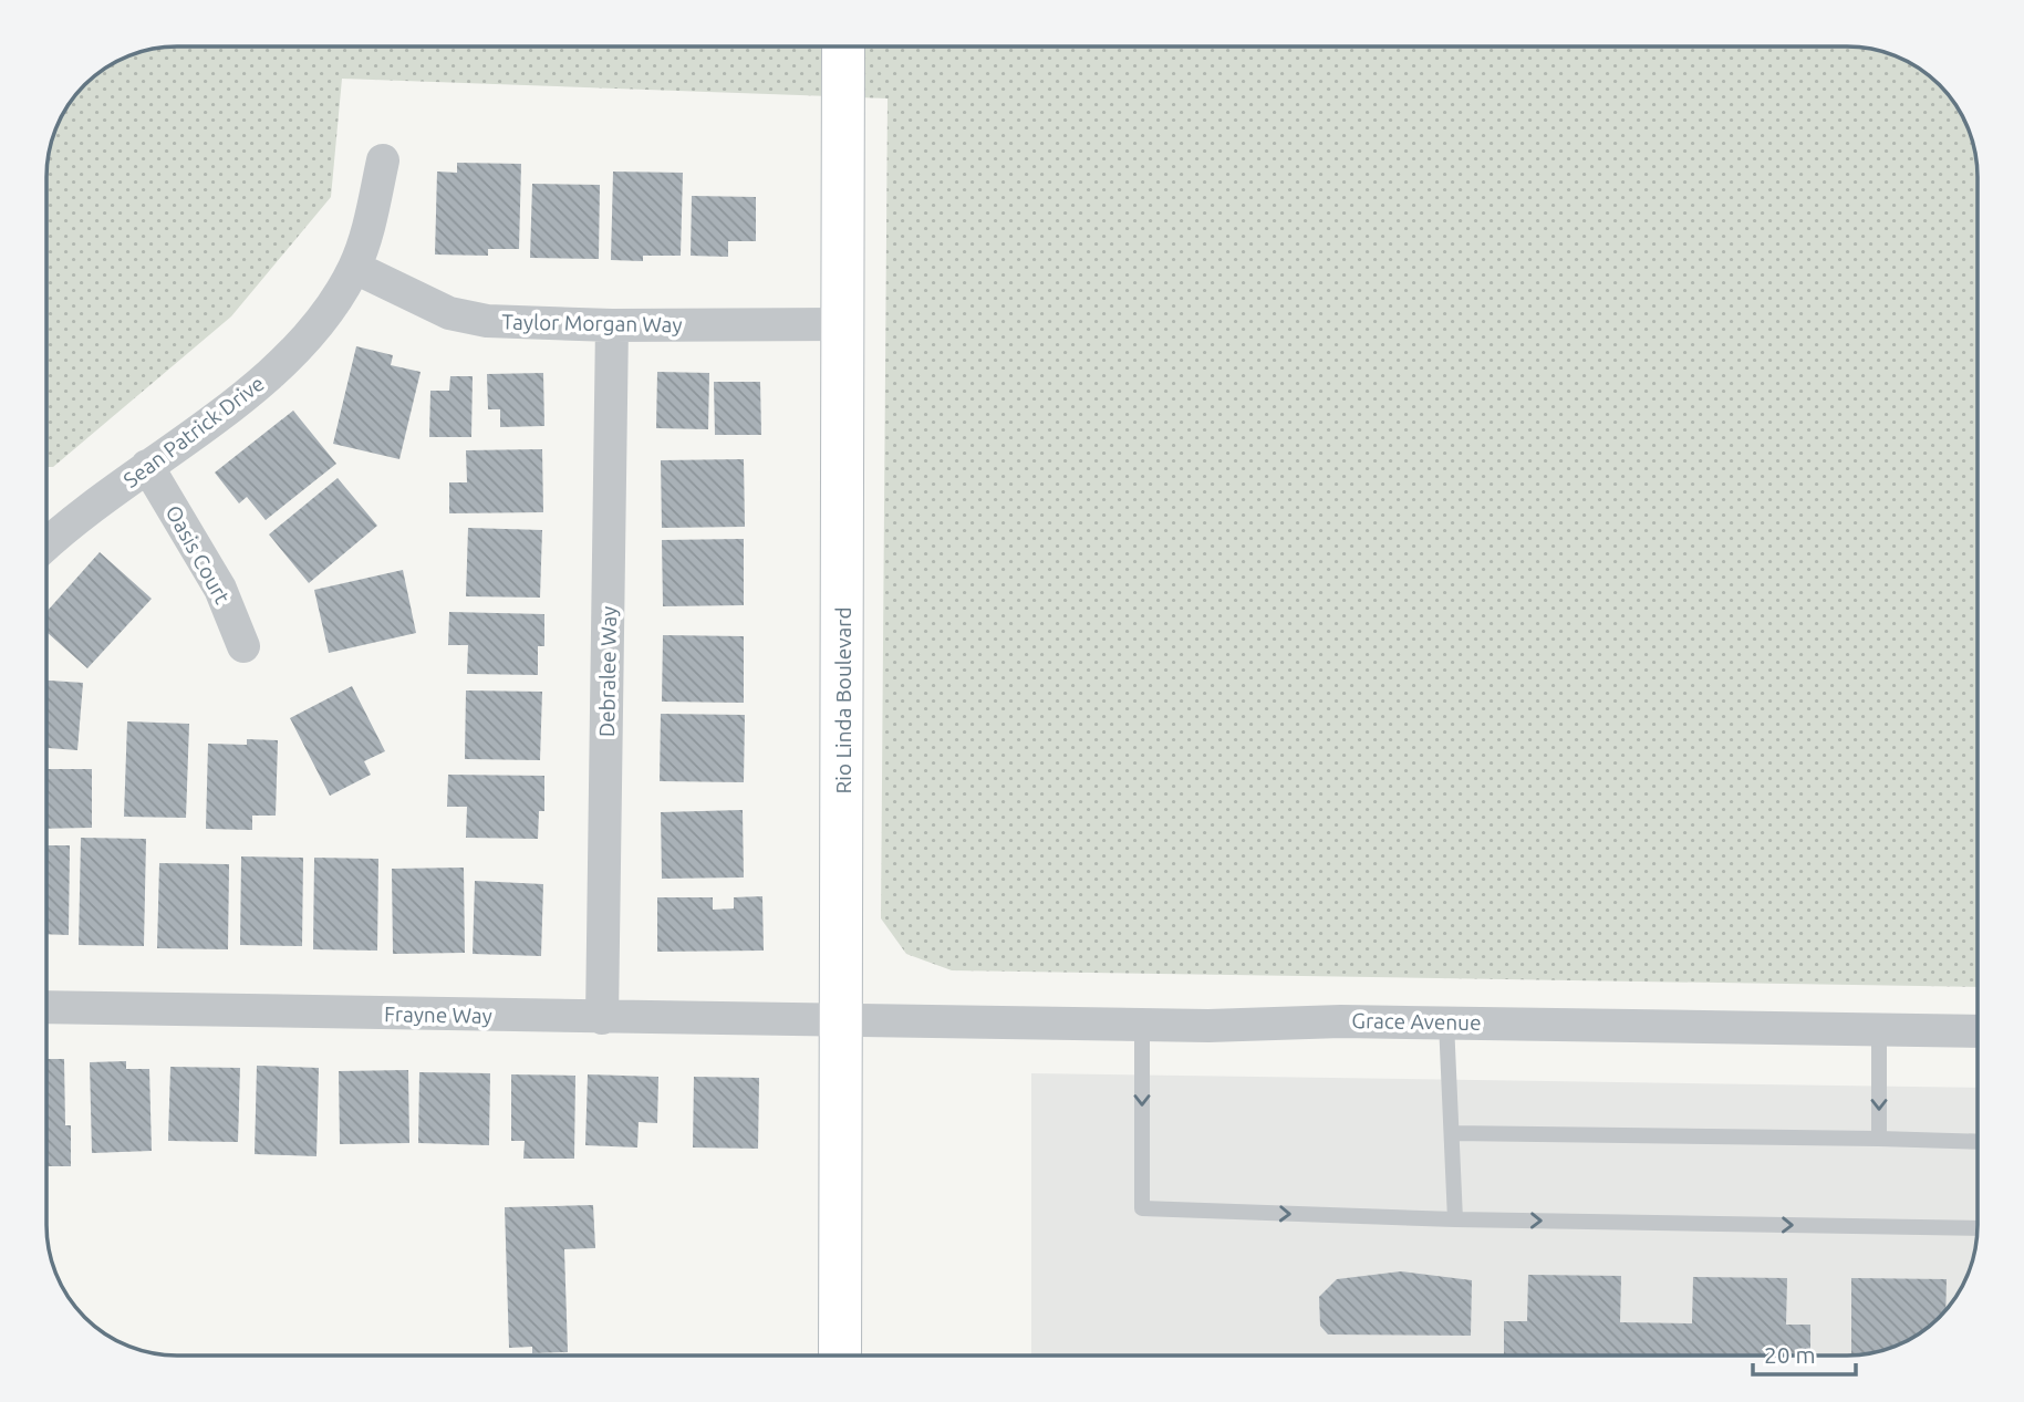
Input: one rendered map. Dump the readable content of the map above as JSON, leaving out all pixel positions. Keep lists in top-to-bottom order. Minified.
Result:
{"streets":{"main road":["Rio Linda Boulevard"],"street":["Taylor Morgan Way","Sean Patrick Drive","Oasis Court","Debralee Way","Frayne Way","Grace Avenue"]},"crossings":[["Taylor Morgan Way","Sean Patrick Drive"],["Taylor Morgan Way","Debralee Way"],["Taylor Morgan Way","Rio Linda Boulevard"],["Sean Patrick Drive","Oasis Court"],["Debralee Way","Frayne Way"],["Rio Linda Boulevard","Frayne Way"],["Rio Linda Boulevard","Grace Avenue"],["Frayne Way","Grace Avenue"]],"scale_bar":"20 m"}
